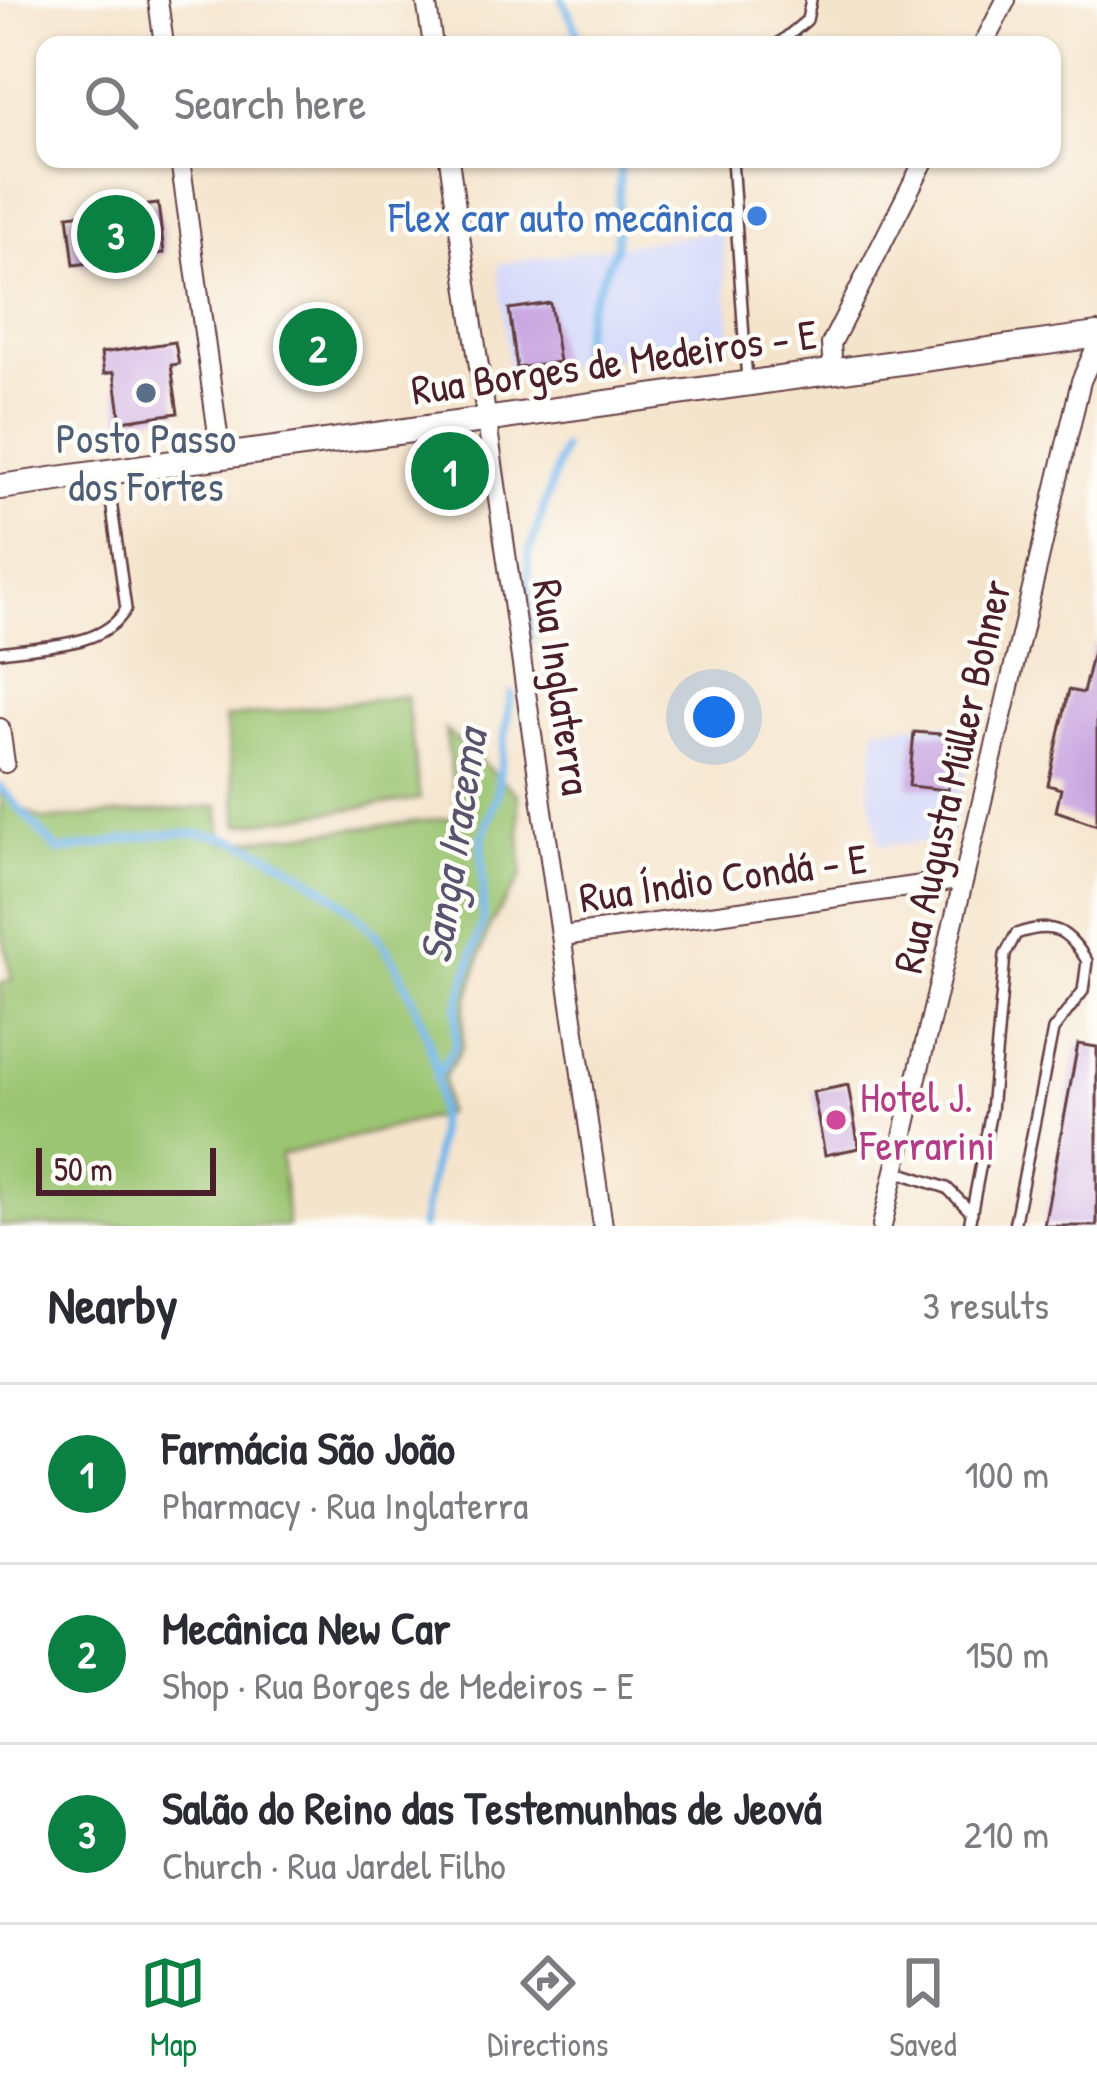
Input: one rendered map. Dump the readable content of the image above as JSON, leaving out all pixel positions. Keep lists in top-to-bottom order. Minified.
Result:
{"streets":{"street":["Rua Borges de Medeiros - E","Rua Inglaterra","Rua Augusta Müller Bohner","Rua Índio Condá - E"]},"crossings":[["Rua Borges de Medeiros - E","Rua Inglaterra"],["Rua Inglaterra","Rua Índio Condá - E"],["Rua Augusta Müller Bohner","Rua Índio Condá - E"]],"water":["Sanga Iracema"],"places":["Flex car auto mecânica","Posto Passo dos Fortes","Hotel J. Ferrarini"],"scale_bar":"50 m","page":{"search":"Search here","pins":["3","2","1"],"scale":"50 m","heading":["Nearby","3 results"],"list":[{"mark":"1","name":"Farmácia São João","note":"Pharmacy · Rua Inglaterra","value":"100 m"},{"mark":"2","name":"Mecânica New Car","note":"Shop · Rua Borges de Medeiros - E","value":"150 m"},{"mark":"3","name":"Salão do Reino das Testemunhas de Jeová","note":"Church · Rua Jardel Filho","value":"210 m"}],"nav":["Map","Directions","Saved"]}}
